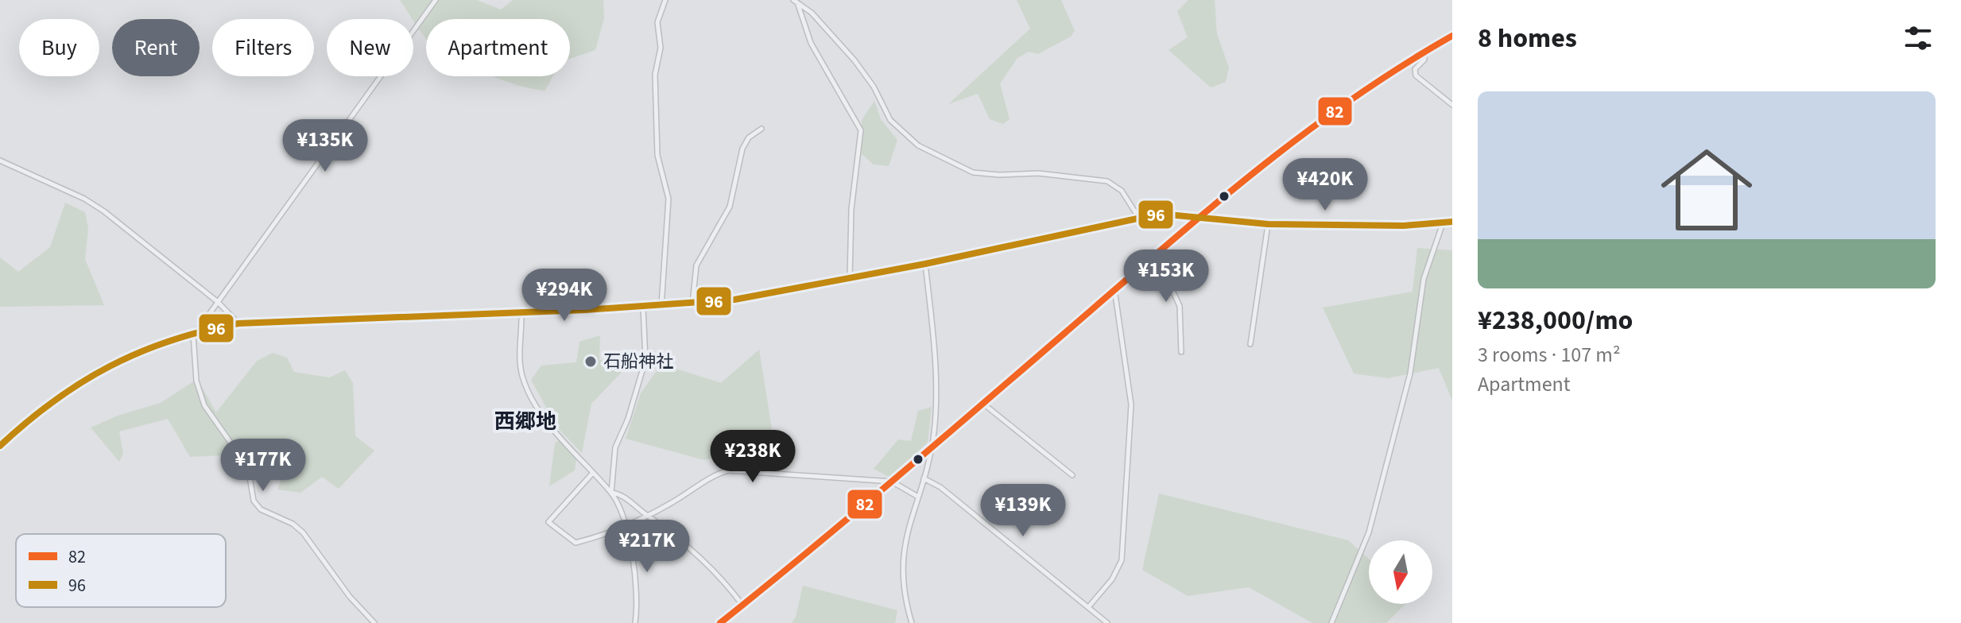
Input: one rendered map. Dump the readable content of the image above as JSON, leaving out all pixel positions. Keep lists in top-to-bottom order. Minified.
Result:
{"districts":["西郷地"],"places":["石船神社"],"lines":["transit line 82","transit line 96"],"legend":["82","96"],"north":"bottom","page":{"heading":"8 homes","chip":["Buy","Rent","Filters","New","Apartment"],"list":[{"name":"¥238,000/mo","note":"3 rooms · 107 m² · Apartment"}],"price":["¥135K","¥420K","¥153K","¥294K","¥238K","¥177K","¥139K","¥217K"]}}
